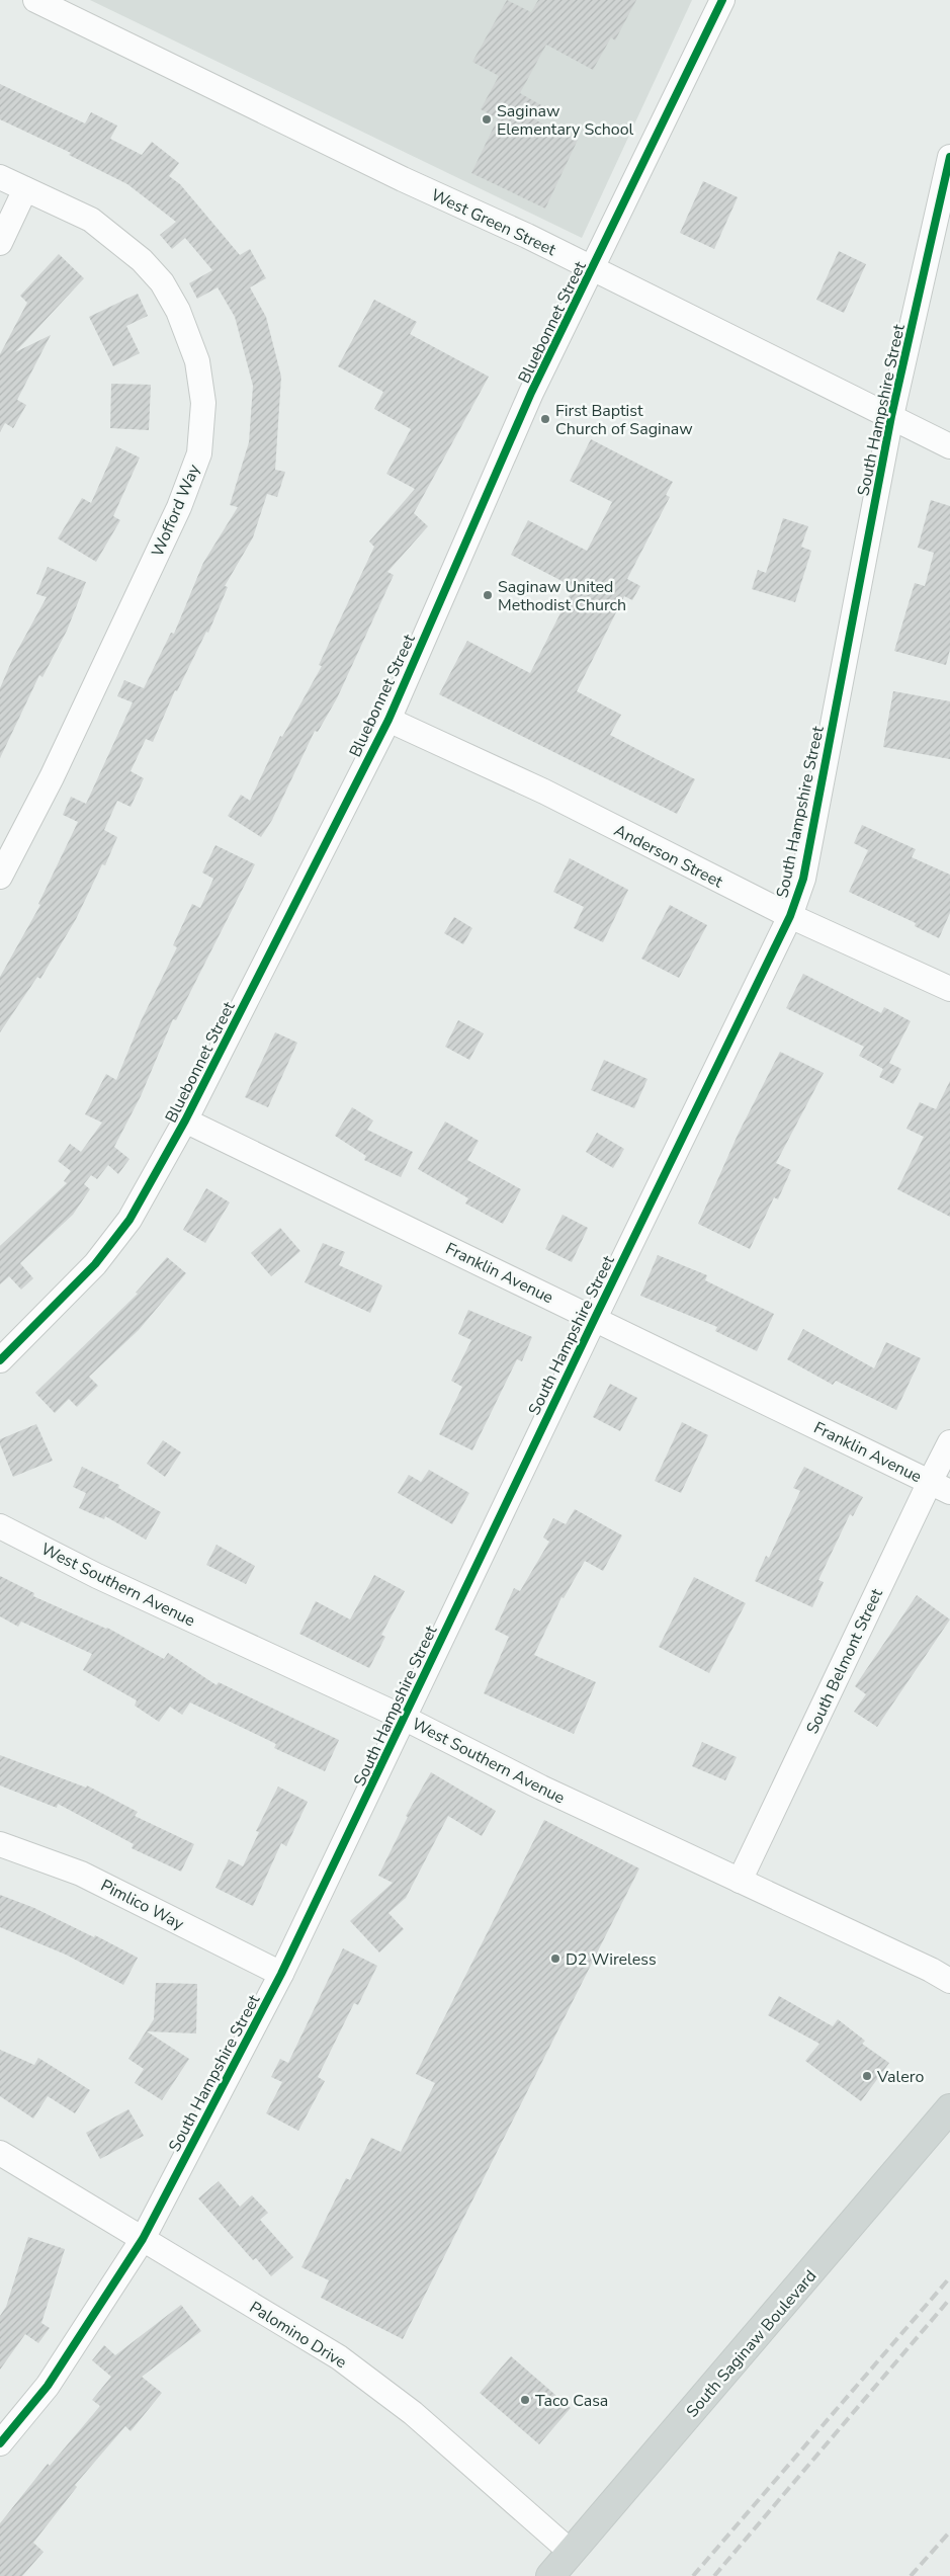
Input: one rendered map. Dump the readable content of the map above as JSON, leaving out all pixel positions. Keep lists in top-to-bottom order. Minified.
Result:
{"streets":{"main road":["South Saginaw Boulevard"],"street":["West Green Street","Bluebonnet Street","South Hampshire Street","Wofford Way","Anderson Street","Franklin Avenue","West Southern Avenue","South Belmont Street","Pimlico Way","Palomino Drive"]},"crossings":[["West Green Street","Bluebonnet Street"],["West Green Street","South Hampshire Street"],["Bluebonnet Street","Anderson Street"],["Bluebonnet Street","Franklin Avenue"],["South Hampshire Street","Anderson Street"],["South Hampshire Street","Franklin Avenue"],["South Hampshire Street","West Southern Avenue"],["South Hampshire Street","Pimlico Way"],["South Hampshire Street","Palomino Drive"],["Franklin Avenue","South Belmont Street"],["West Southern Avenue","South Belmont Street"],["Palomino Drive","South Saginaw Boulevard"]],"places":["Saginaw Elementary School","First Baptist Church of Saginaw","Saginaw United Methodist Church","D2 Wireless","Valero","Taco Casa"]}
